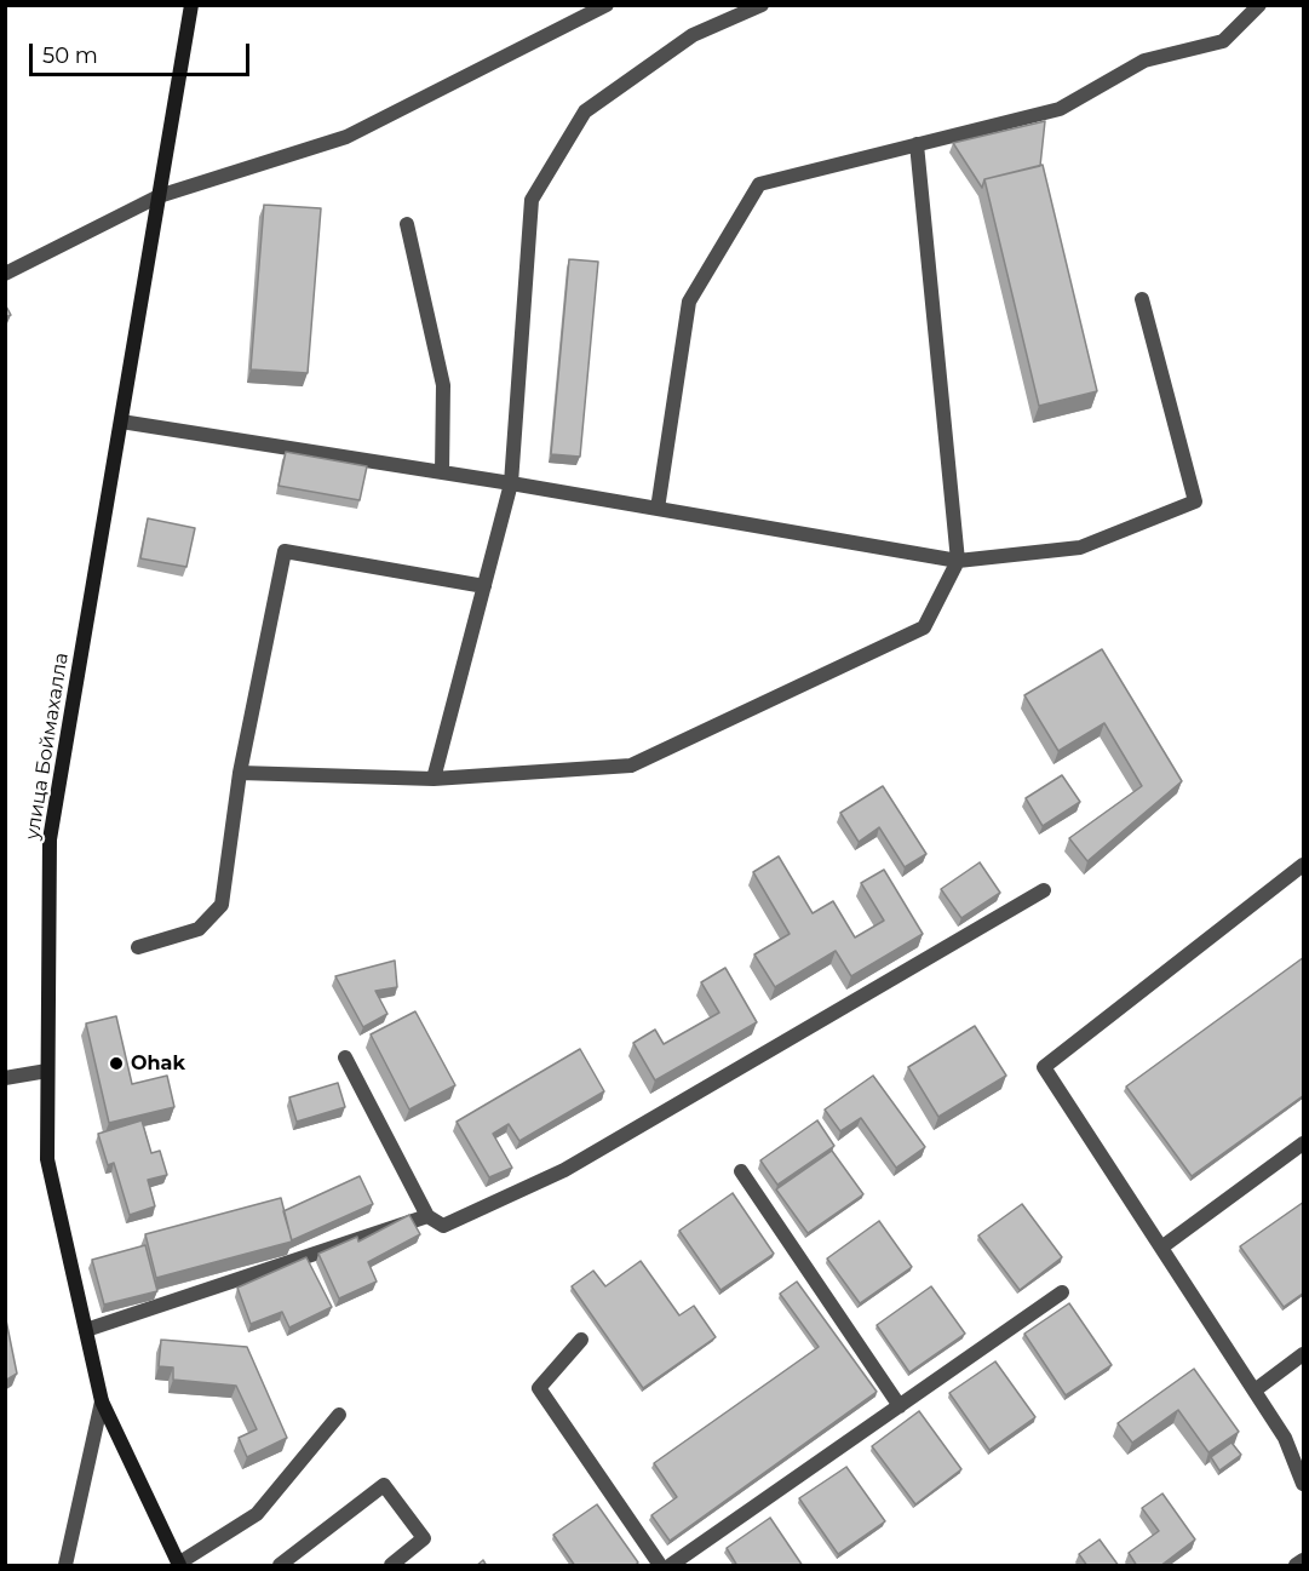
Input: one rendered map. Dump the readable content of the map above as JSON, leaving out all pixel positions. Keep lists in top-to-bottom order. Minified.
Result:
{"streets":{"main road":["улица Боймахалла"]},"places":["Ohak"],"scale_bar":"50 m"}
